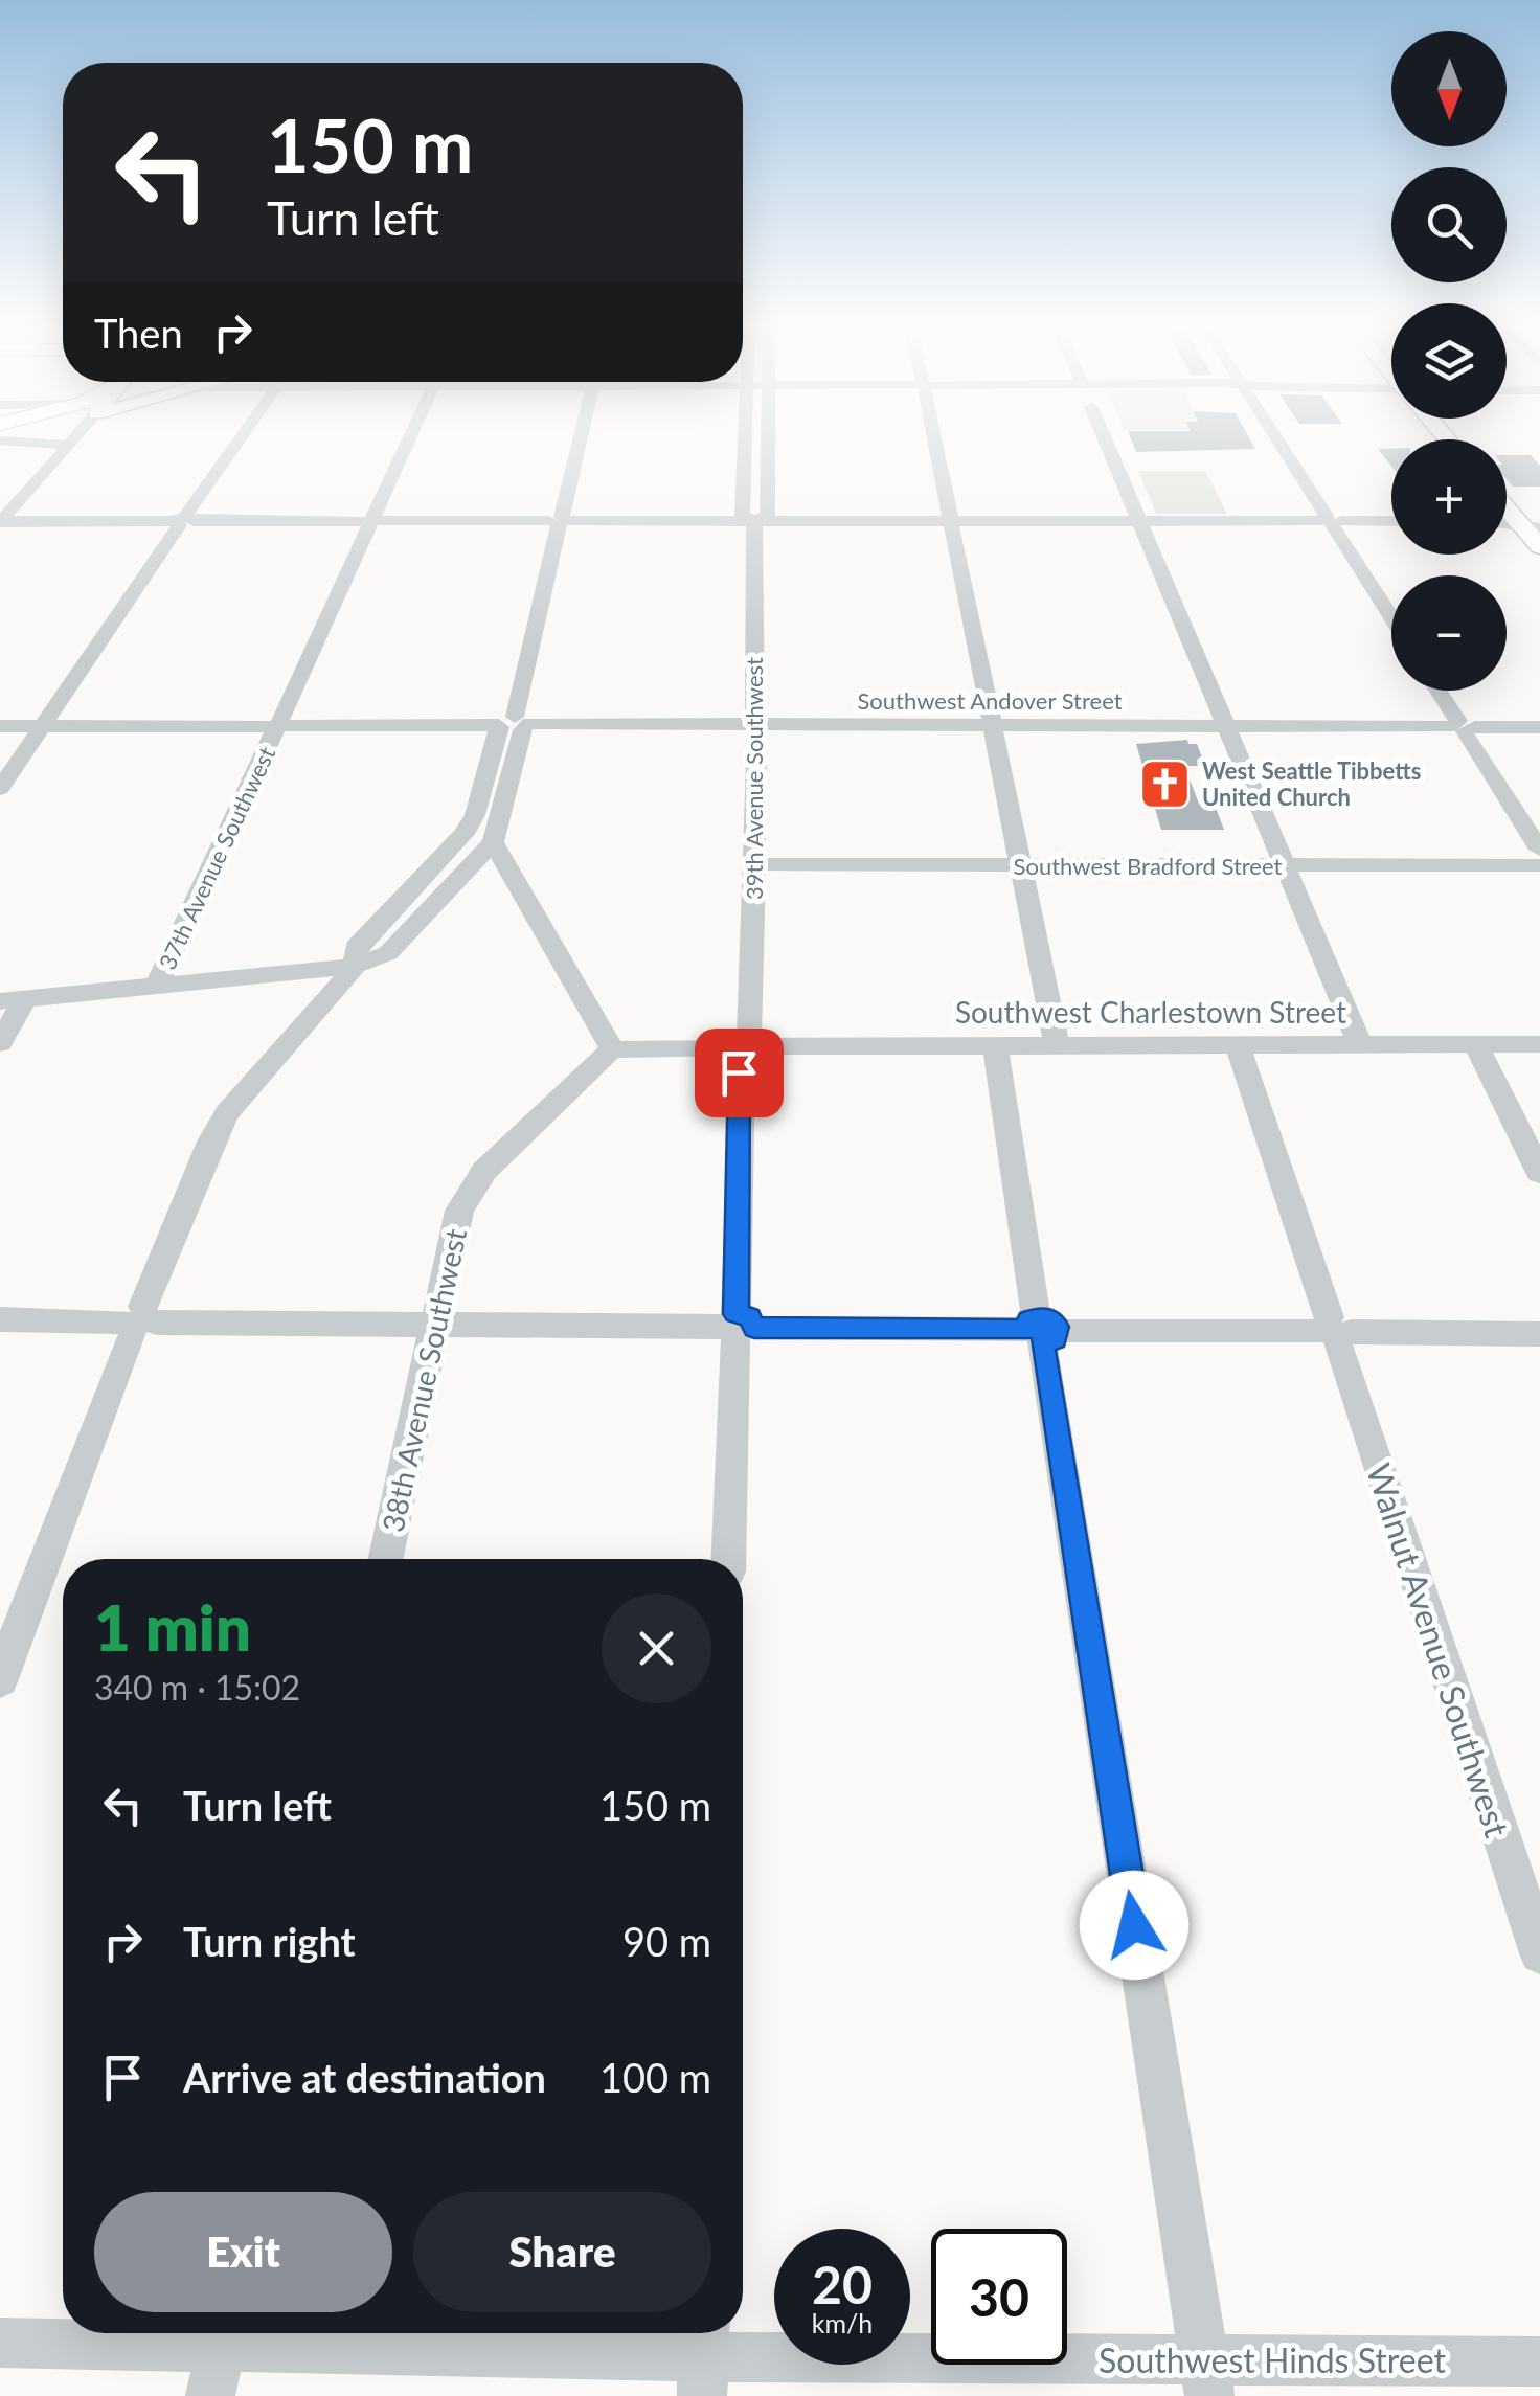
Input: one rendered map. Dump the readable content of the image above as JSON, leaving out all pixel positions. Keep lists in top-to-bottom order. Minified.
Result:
{"streets":{"street":["Southwest Andover Street","39th Avenue Southwest","37th Avenue Southwest","Southwest Bradford Street","Southwest Charlestown Street","38th Avenue Southwest","Walnut Avenue Southwest","Southwest Hinds Street"]},"crossings":[["Southwest Andover Street","39th Avenue Southwest"],["Southwest Andover Street","37th Avenue Southwest"],["39th Avenue Southwest","Southwest Bradford Street"],["39th Avenue Southwest","Southwest Charlestown Street"],["Southwest Charlestown Street","38th Avenue Southwest"],["Southwest Charlestown Street","Walnut Avenue Southwest"]],"places":{"church":["West Seattle Tibbetts United Church"]},"north":"bottom","page":{"map_buttons":["+","−"],"turn":["150 m","Turn left"],"then":"Then","heading":["1 min","340 m · 15:02"],"list":[{"name":"Turn left","value":"150 m"},{"name":"Turn right","value":"90 m"},{"name":"Arrive at destination","value":"100 m"}],"buttons":["Exit","Share"],"speed":"20 km/h","limit":"30"}}
